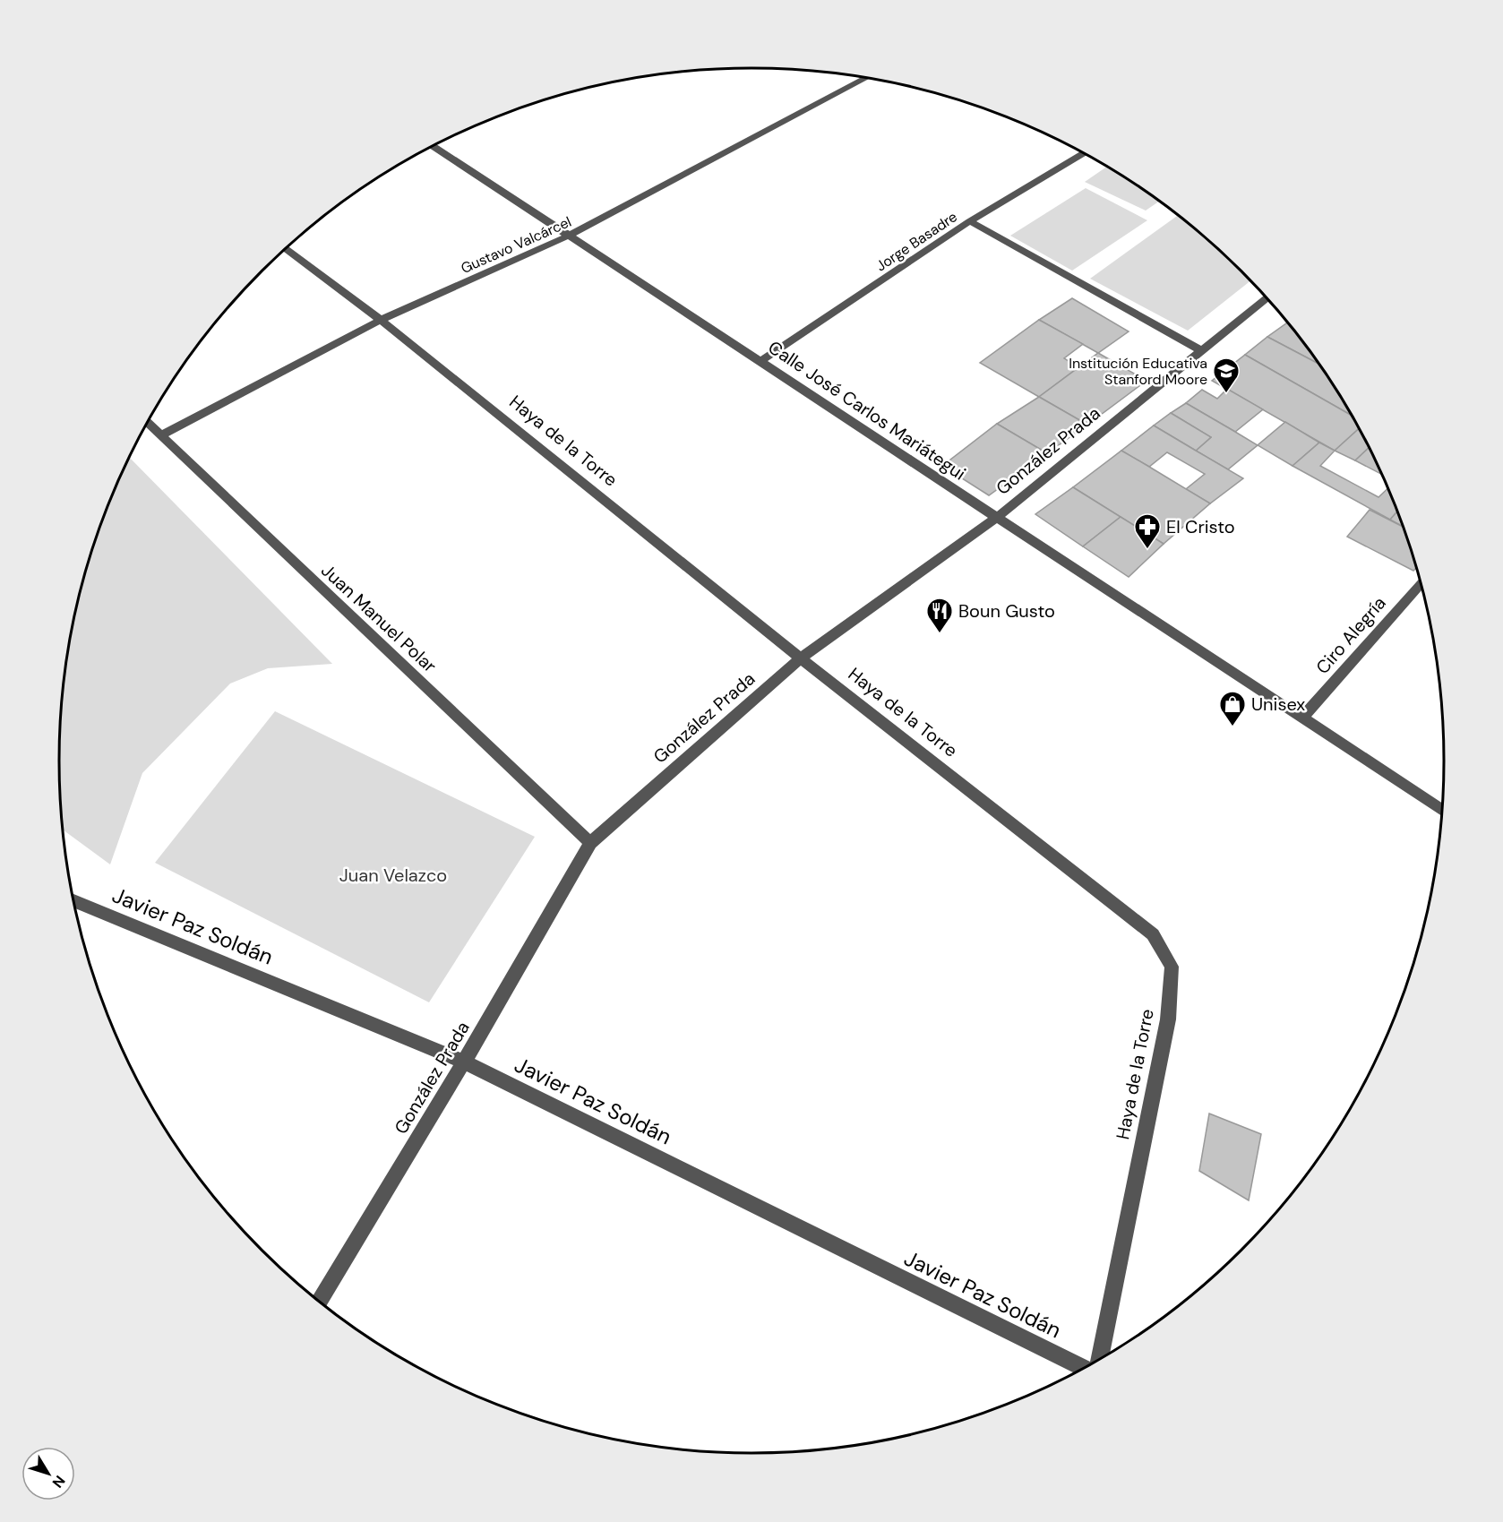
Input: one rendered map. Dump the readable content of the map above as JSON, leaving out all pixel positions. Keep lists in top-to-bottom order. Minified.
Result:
{"streets":{"street":["Jorge Basadre","Gustavo Valcárcel","Calle José Carlos Mariátegui","Haya de la Torre","González Prada","Juan Manuel Polar","Ciro Alegría","Javier Paz Soldán"]},"crossings":[["Jorge Basadre","Calle José Carlos Mariátegui"],["Gustavo Valcárcel","Calle José Carlos Mariátegui"],["Gustavo Valcárcel","Haya de la Torre"],["Gustavo Valcárcel","Juan Manuel Polar"],["Calle José Carlos Mariátegui","González Prada"],["Calle José Carlos Mariátegui","Ciro Alegría"],["Haya de la Torre","González Prada"],["González Prada","Juan Manuel Polar"],["González Prada","Javier Paz Soldán"]],"parks":["Juan Velazco"],"places":{"school or university":["Institución Educativa Stanford Moore"],"pharmacy":["El Cristo"],"restaurant":["Boun Gusto"],"shop":["Unisex"]},"north":"bottom right"}
